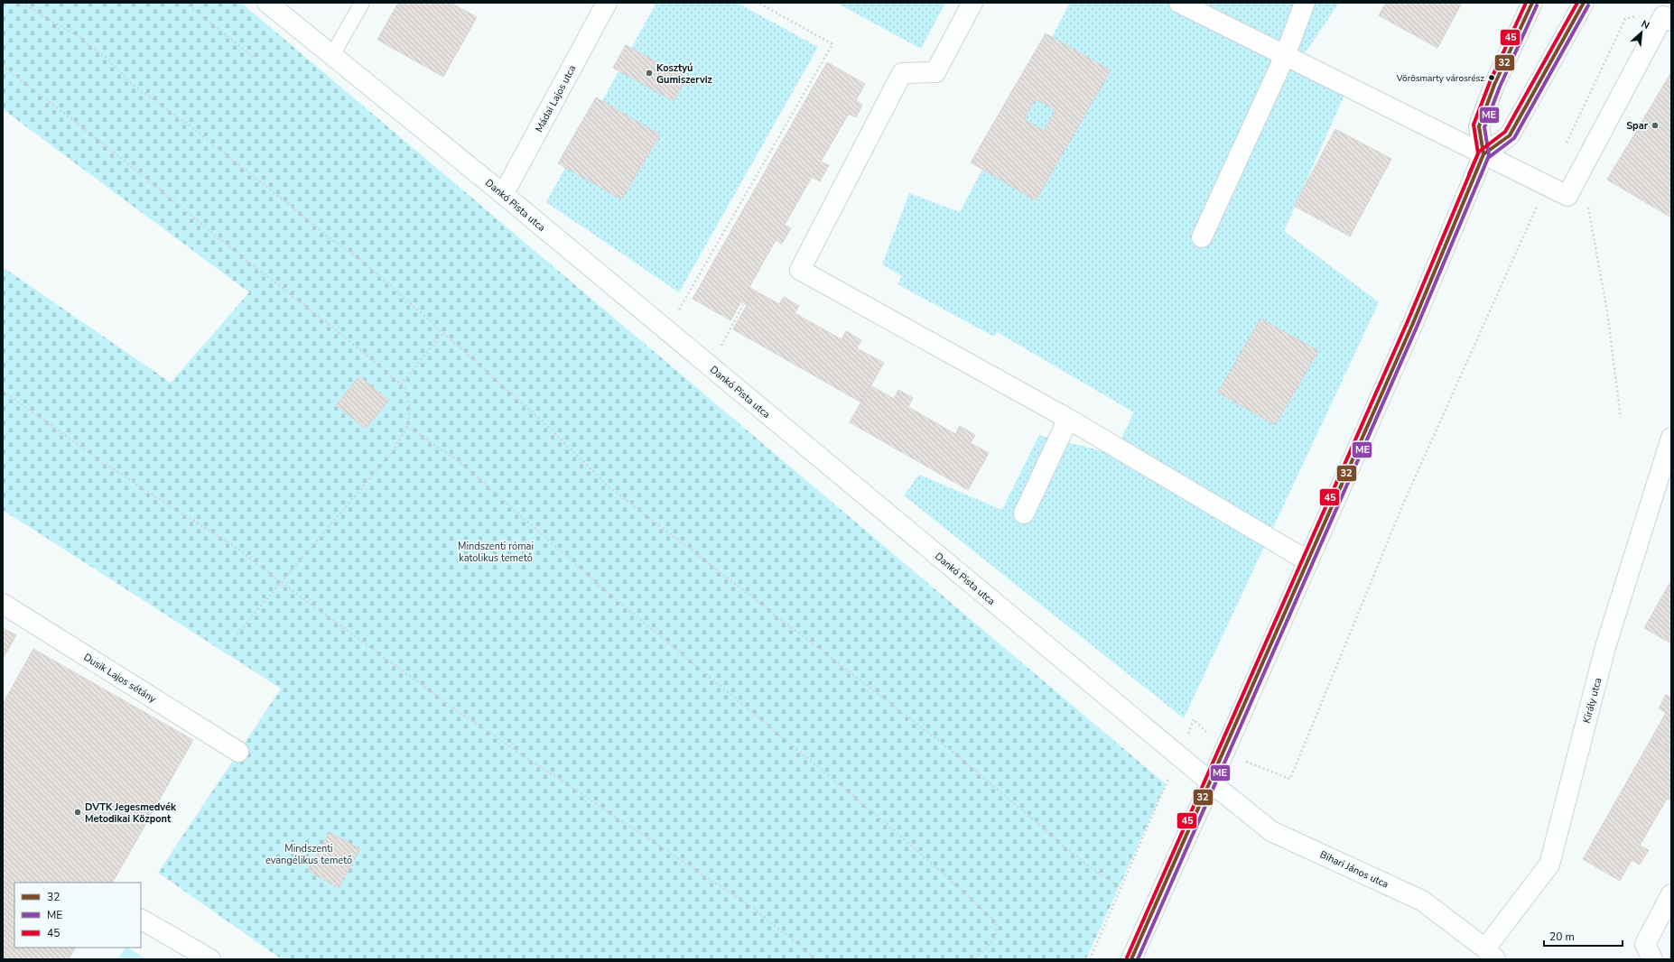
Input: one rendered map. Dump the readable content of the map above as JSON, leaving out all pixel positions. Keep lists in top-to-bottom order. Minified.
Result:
{"streets":{"street":["Mádai Lajos utca","Dankó Pista utca","Dusik Lajos sétány","Király utca","Bihari János utca"]},"crossings":[["Mádai Lajos utca","Dankó Pista utca"],["Dankó Pista utca","Bihari János utca"],["Király utca","Bihari János utca"]],"parks":["Mindszenti római katolikus temető","Mindszenti evangélikus temető"],"places":["Kosztyú Gumiszerviz","Vörösmarty városrész","Spar","DVTK Jegesmedvék Metodikai Központ"],"lines":["transit line 32","transit line 45","transit line ME"],"legend":["32","ME","45"],"scale_bar":"20 m","north":"top right"}
